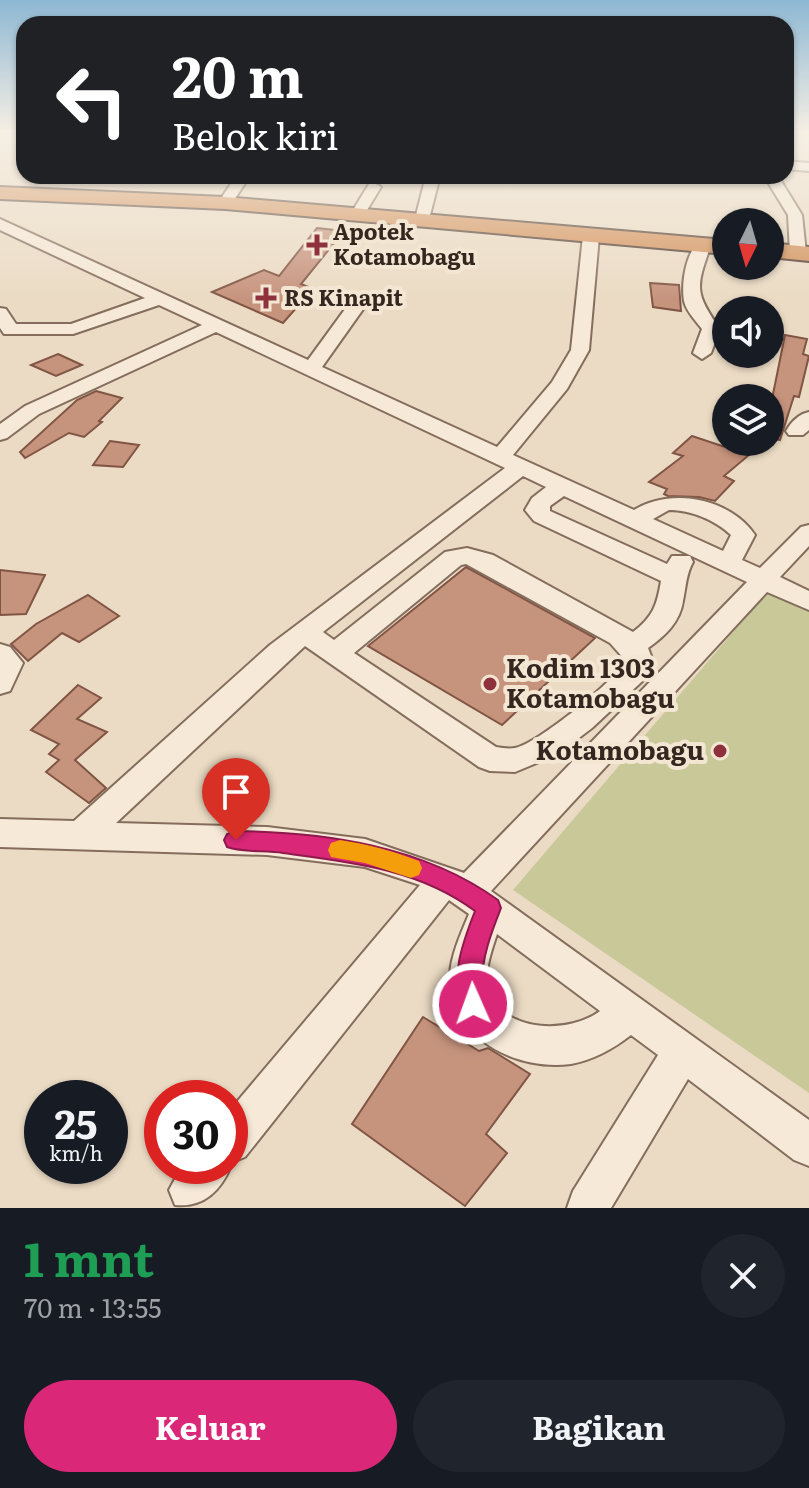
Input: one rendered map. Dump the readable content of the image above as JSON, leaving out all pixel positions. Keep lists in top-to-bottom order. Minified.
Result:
{"places":{"health":["Apotek Kotamobagu","RS Kinapit"],"other":["Kodim 1303 Kotamobagu","Kotamobagu"]},"north":"bottom","page":{"turn":["20 m","Belok kiri"],"speed":"25 km/h","limit":"30","heading":["1 mnt","70 m · 13:55"],"buttons":["Keluar","Bagikan"]}}
